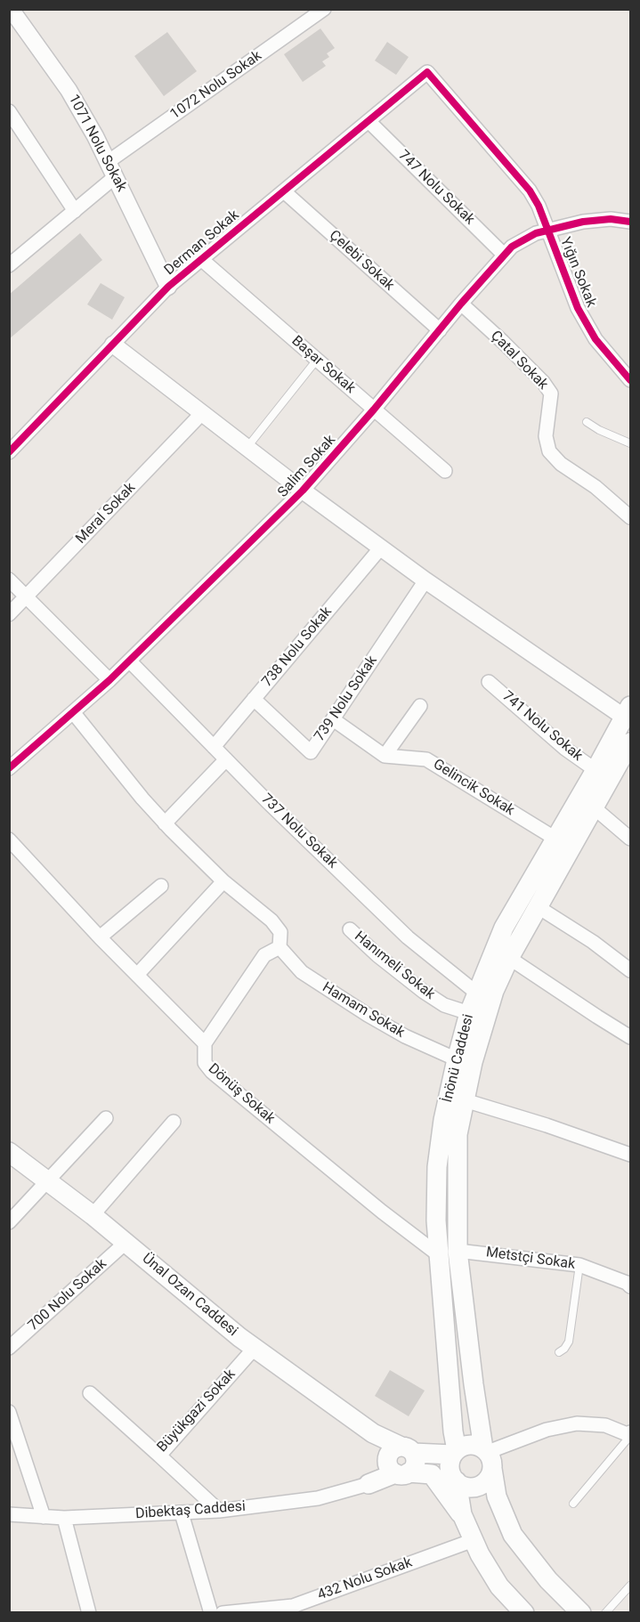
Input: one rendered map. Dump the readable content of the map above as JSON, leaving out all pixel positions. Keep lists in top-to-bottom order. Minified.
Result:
{"streets":{"main road":["İnönü Caddesi","Ünal Ozan Caddesi"],"street":["1072 Nolu Sokak","1071 Nolu Sokak","747 Nolu Sokak","Derman Sokak","Çelebi Sokak","Yığın Sokak","Çatal Sokak","Başar Sokak","Salim Sokak","Meral Sokak","738 Nolu Sokak","739 Nolu Sokak","741 Nolu Sokak","Gelincik Sokak","737 Nolu Sokak","Hanımeli Sokak","Hamam Sokak","Dönüş Sokak","Metstçi Sokak","700 Nolu Sokak","Büyükgazi Sokak","Dibektaş Caddesi","432 Nolu Sokak"]},"crossings":[["1072 Nolu Sokak","1071 Nolu Sokak"],["1071 Nolu Sokak","Derman Sokak"],["747 Nolu Sokak","Derman Sokak"],["747 Nolu Sokak","Salim Sokak"],["Derman Sokak","Çelebi Sokak"],["Derman Sokak","Yığın Sokak"],["Derman Sokak","Başar Sokak"],["Çelebi Sokak","Salim Sokak"],["Yığın Sokak","Salim Sokak"],["Çatal Sokak","Salim Sokak"],["Başar Sokak","Salim Sokak"],["Salim Sokak","737 Nolu Sokak"],["738 Nolu Sokak","739 Nolu Sokak"],["738 Nolu Sokak","737 Nolu Sokak"],["741 Nolu Sokak","İnönü Caddesi"],["Gelincik Sokak","İnönü Caddesi"],["737 Nolu Sokak","İnönü Caddesi"],["Hanımeli Sokak","İnönü Caddesi"],["Hamam Sokak","İnönü Caddesi"],["İnönü Caddesi","Dönüş Sokak"],["İnönü Caddesi","Metstçi Sokak"],["700 Nolu Sokak","Ünal Ozan Caddesi"],["Ünal Ozan Caddesi","Büyükgazi Sokak"]]}
